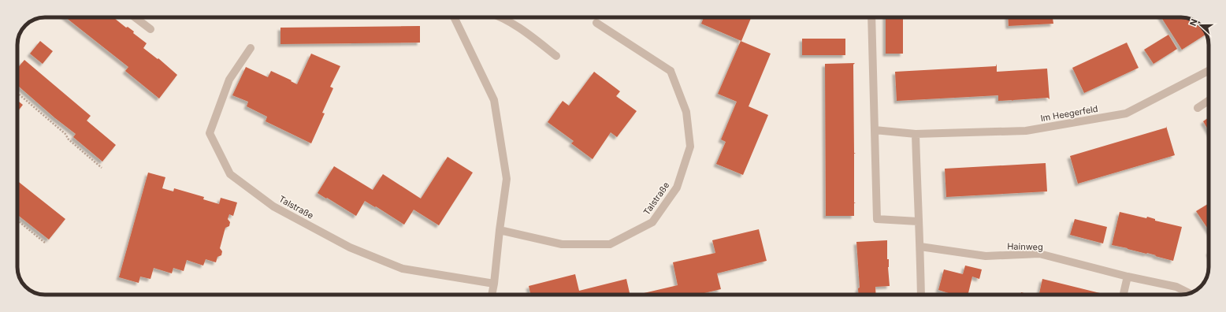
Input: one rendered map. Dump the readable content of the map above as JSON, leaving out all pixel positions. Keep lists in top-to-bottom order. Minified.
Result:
{"streets":{"street":["Im Heegerfeld","Talstraße","Hainweg"]},"north":"left"}
